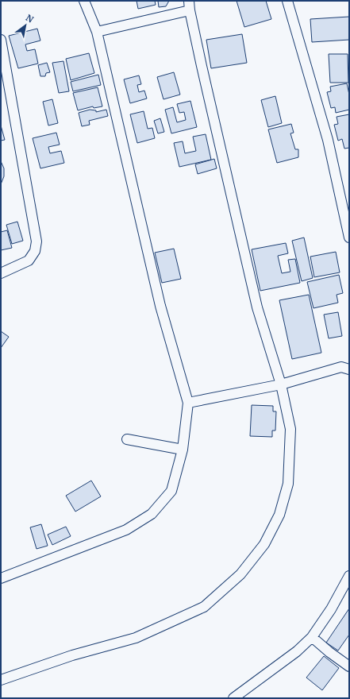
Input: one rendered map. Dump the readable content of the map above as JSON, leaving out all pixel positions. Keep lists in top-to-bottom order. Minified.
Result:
{"north":"top right"}
